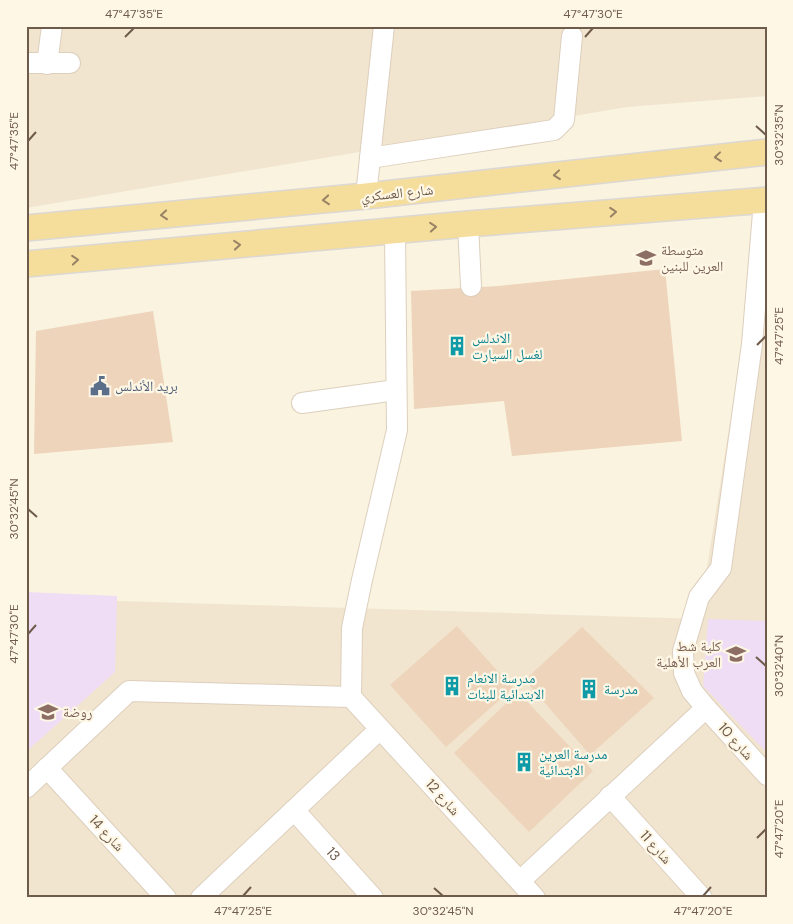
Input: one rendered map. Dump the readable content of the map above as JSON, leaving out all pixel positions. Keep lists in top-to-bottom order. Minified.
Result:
{"streets":{"main road":["شارع العسكري"],"street":["شارع 10","شارع 12","شارع 14","شارع 11","13"]},"places":{"school or university":["متوسطة العرين للبنين","كلية شط العرب الأهلية","روضة"],"building":["الاندلس لغسل السيارت","مدرسة الانعام الابتدائية للبنات","مدرسة","مدرسة العرين الابتدائية"],"public building":["بريد الأندلس"]},"coordinates":["47°47'35\"E","47°47'30\"E","30°32'35\"N","47°47'25\"E","30°32'45\"N","30°32'40\"N","47°47'20\"E"]}
